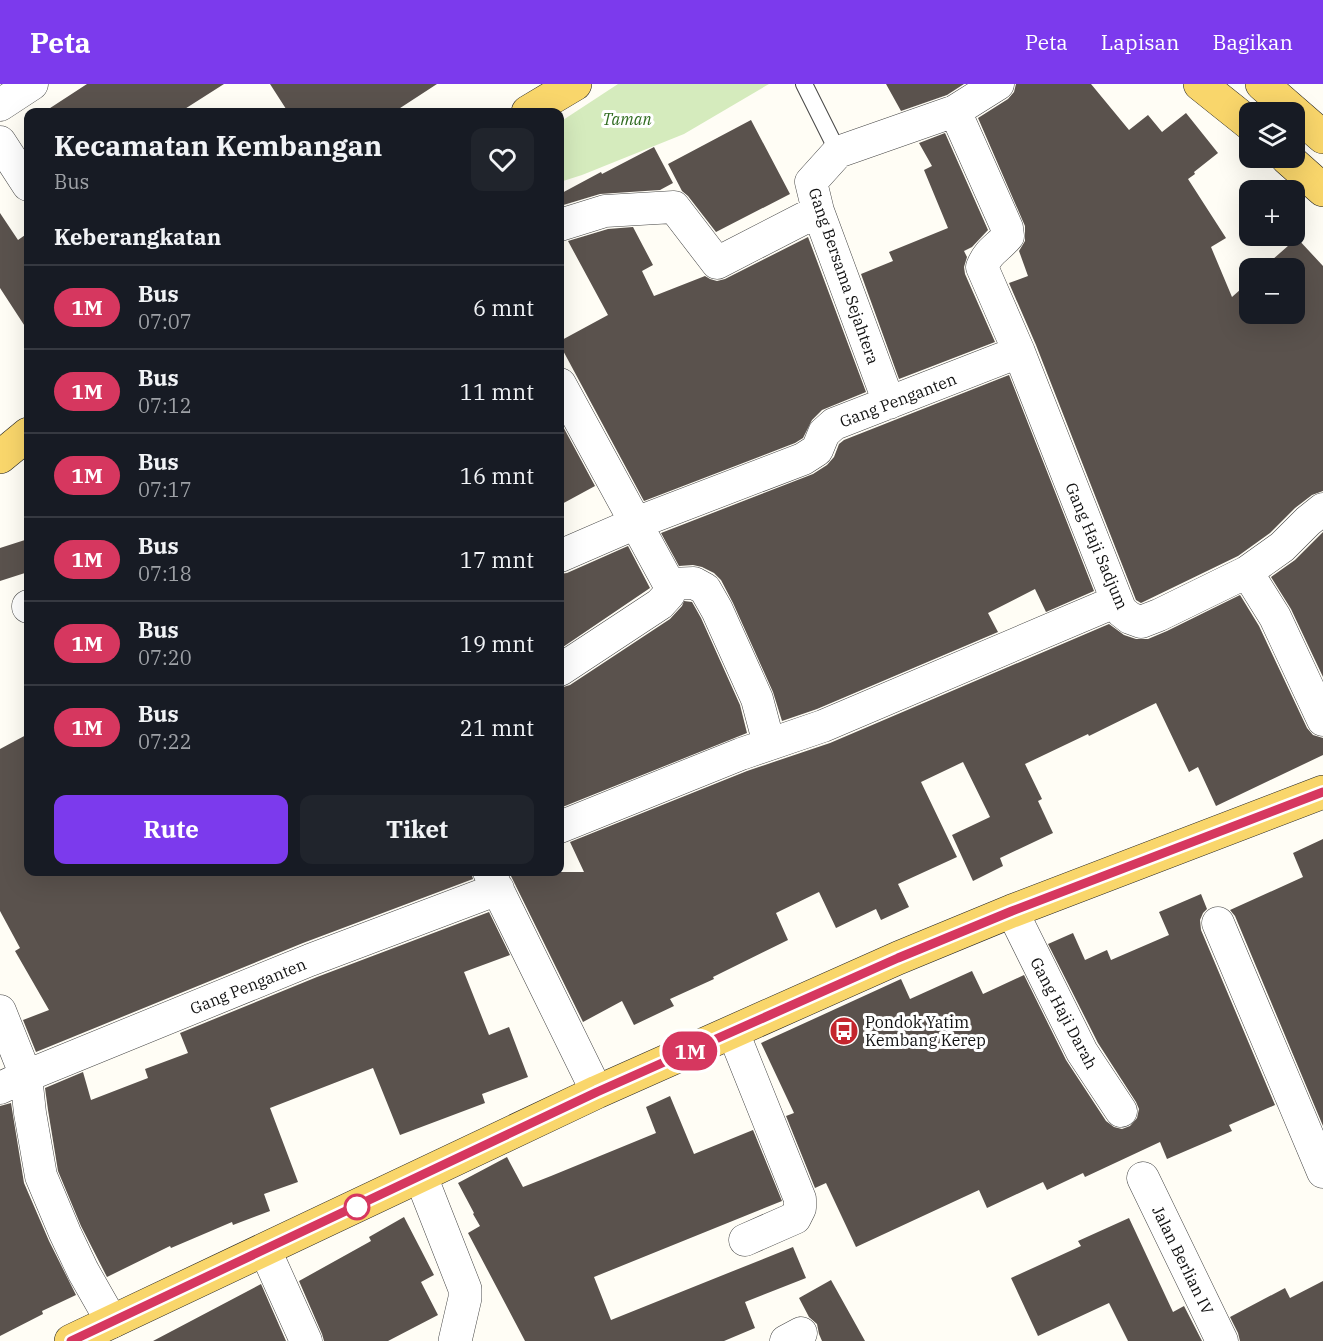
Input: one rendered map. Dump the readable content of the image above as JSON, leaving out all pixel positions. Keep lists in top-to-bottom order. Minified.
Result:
{"streets":{"street":["Gang Bersama Sejahtera","Gang Penganten","Gang Haji Sadjum","Gang Haji Darah","Jalan Berlian IV"]},"crossings":[["Gang Bersama Sejahtera","Gang Penganten"],["Gang Penganten","Gang Haji Sadjum"]],"parks":["Taman"],"places":{"bus stop":["Pondok Yatim Kembang Kerep"]},"lines":["bus line 1M"],"page":{"header":"Peta","nav":["Peta","Lapisan","Bagikan"],"on_map":"1M","map_buttons":["+","−"],"heading":[["Kecamatan Kembangan","Bus"],"Keberangkatan"],"list":[{"mark":"1M","name":"Bus","note":"07:07","value":"6 mnt"},{"mark":"1M","name":"Bus","note":"07:12","value":"11 mnt"},{"mark":"1M","name":"Bus","note":"07:17","value":"16 mnt"},{"mark":"1M","name":"Bus","note":"07:18","value":"17 mnt"},{"mark":"1M","name":"Bus","note":"07:20","value":"19 mnt"},{"mark":"1M","name":"Bus","note":"07:22","value":"21 mnt"}],"buttons":["Rute","Tiket"]}}
